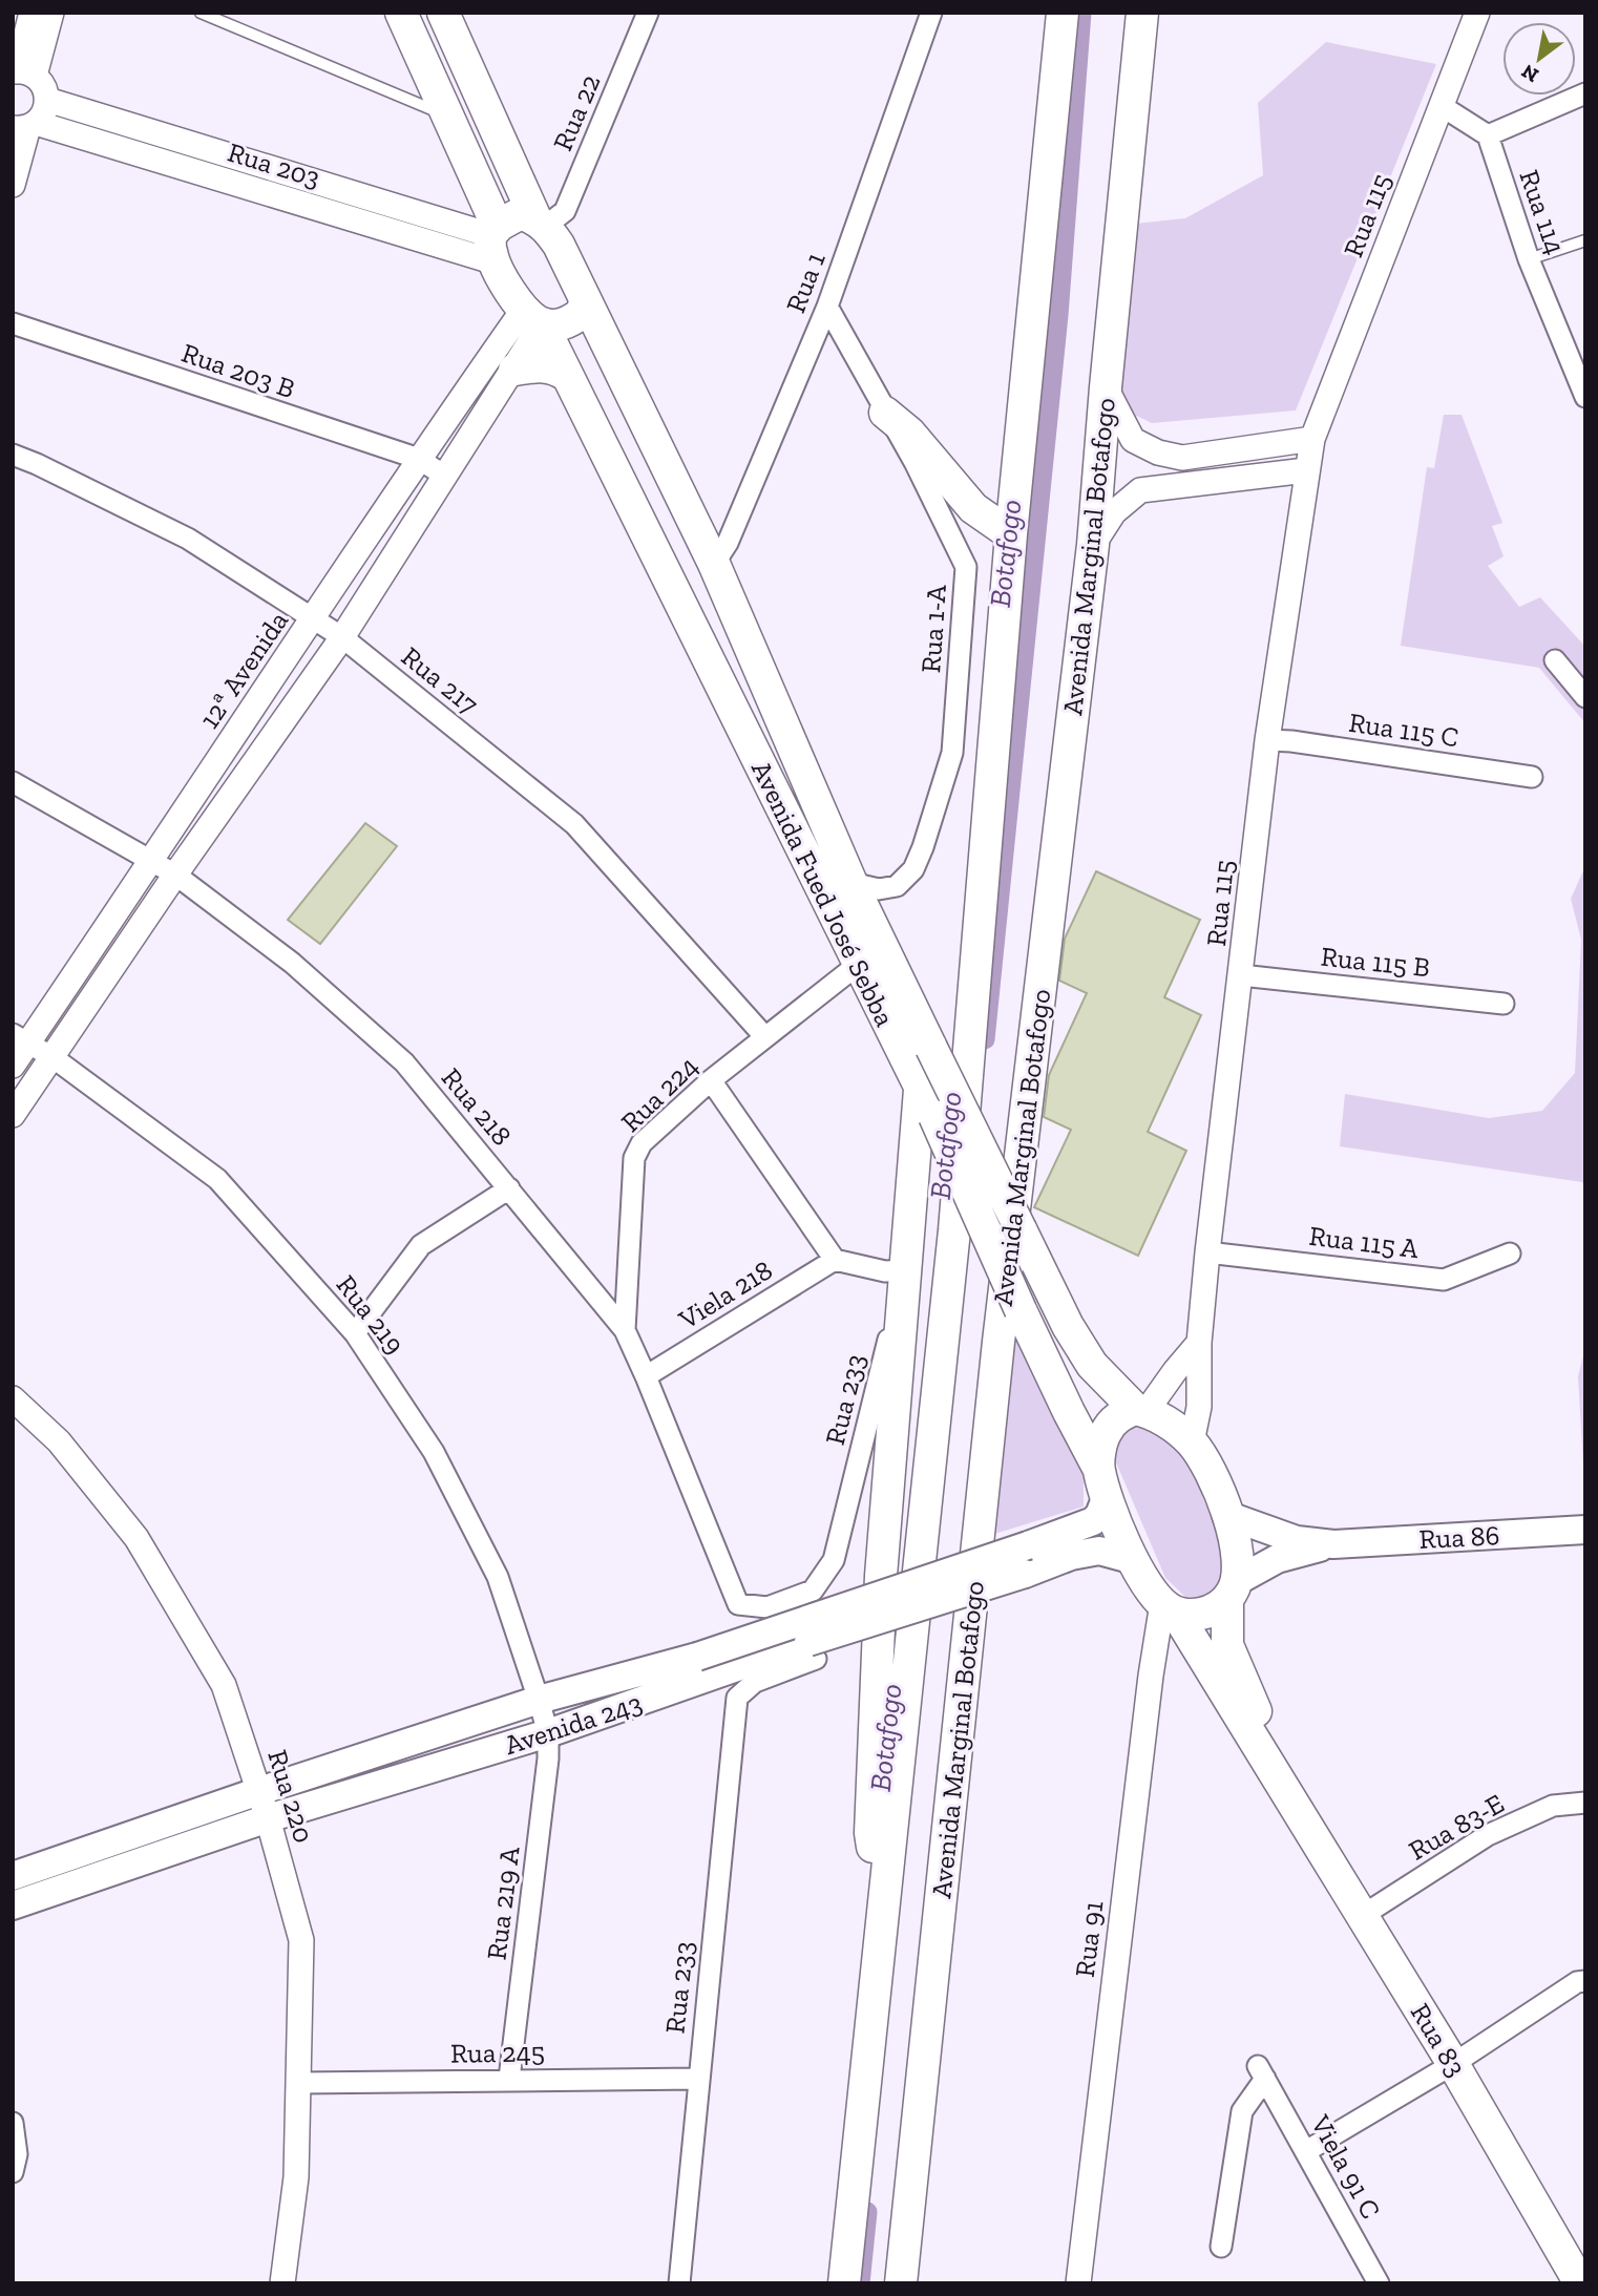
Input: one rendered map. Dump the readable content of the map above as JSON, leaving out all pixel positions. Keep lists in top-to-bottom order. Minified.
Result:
{"streets":{"main road":["Avenida Marginal Botafogo","Avenida Fued José Sebba","Rua 86","Avenida 243","Rua 83"],"street":["Rua 22","Rua 203","Rua 114","Rua 115","Rua 1","Rua 203 B","Rua 1-A","12ª Avenida","Rua 217","Rua 115 C","Rua 115 B","Rua 224","Rua 218","Rua 115 A","Viela 218","Rua 219","Rua 233","Rua 220","Rua 83-E","Rua 219 A","Rua 91","Rua 245","Viela 91 C"]},"crossings":[["Rua 22","Avenida Fued José Sebba"],["Rua 203","Avenida Fued José Sebba"],["Rua 115","Rua 115 C"],["Rua 115","Avenida Fued José Sebba"],["Rua 115","Rua 115 B"],["Rua 115","Rua 115 A"],["Rua 115","Rua 83"],["Rua 1","Rua 1-A"],["Rua 1","Avenida Fued José Sebba"],["Rua 203 B","12ª Avenida"],["Rua 1-A","Avenida Fued José Sebba"],["12ª Avenida","Rua 217"],["12ª Avenida","Avenida Fued José Sebba"],["12ª Avenida","Rua 218"],["12ª Avenida","Rua 219"],["Rua 217","Rua 224"],["Avenida Fued José Sebba","Rua 224"],["Avenida Fued José Sebba","Avenida 243"],["Avenida Fued José Sebba","Rua 83"],["Rua 224","Rua 218"],["Rua 218","Viela 218"],["Rua 218","Rua 233"],["Rua 219","Avenida 243"],["Rua 219","Rua 219 A"],["Rua 233","Avenida 243"],["Rua 233","Rua 245"],["Rua 86","Rua 83"],["Avenida 243","Rua 220"],["Avenida 243","Rua 219 A"],["Avenida 243","Rua 83"],["Rua 220","Rua 245"],["Rua 83-E","Rua 83"],["Rua 219 A","Rua 245"],["Rua 91","Rua 83"]],"water":["Botafogo"],"north":"bottom left"}
